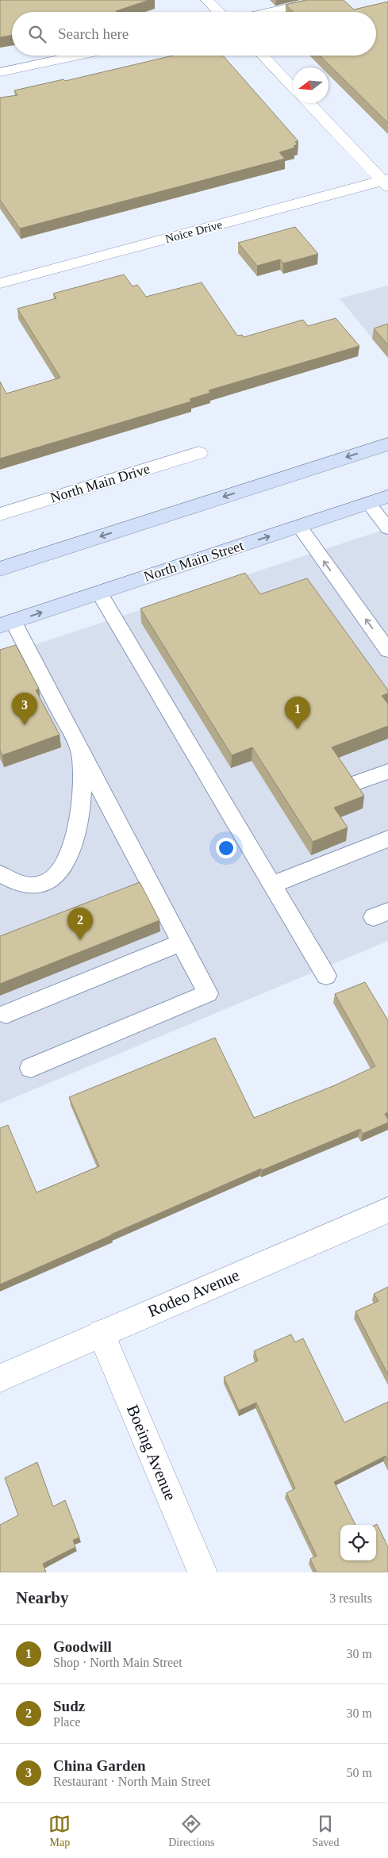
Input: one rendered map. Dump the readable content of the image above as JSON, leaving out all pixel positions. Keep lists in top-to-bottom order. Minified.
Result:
{"streets":{"main road":["North Main Street"],"street":["Noice Drive","North Main Drive","Rodeo Avenue","Boeing Avenue"]},"crossings":[["Rodeo Avenue","Boeing Avenue"]],"north":"left","page":{"search":"Search here","pins":["3","1","2"],"heading":["Nearby","3 results"],"list":[{"mark":"1","name":"Goodwill","note":"Shop · North Main Street","value":"30 m"},{"mark":"2","name":"Sudz","note":"Place","value":"30 m"},{"mark":"3","name":"China Garden","note":"Restaurant · North Main Street","value":"50 m"}],"nav":["Map","Directions","Saved"]}}
